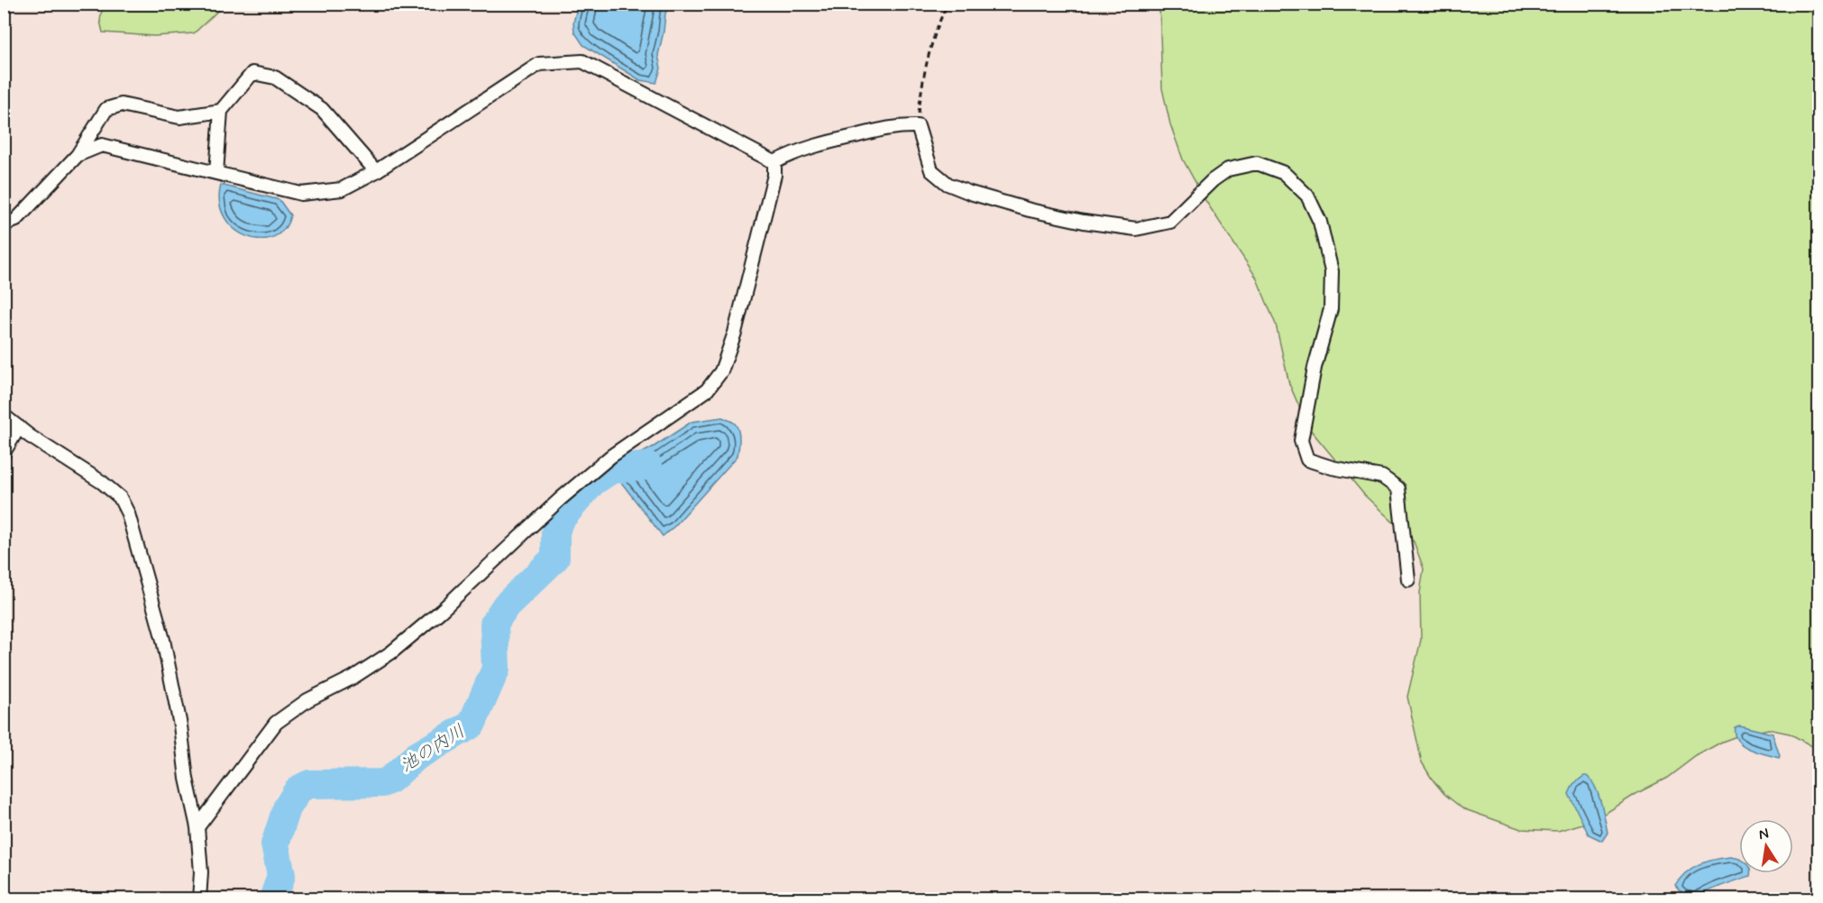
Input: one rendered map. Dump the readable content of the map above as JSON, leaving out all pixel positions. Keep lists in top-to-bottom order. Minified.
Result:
{"water":["池の内川"],"north":"top"}
